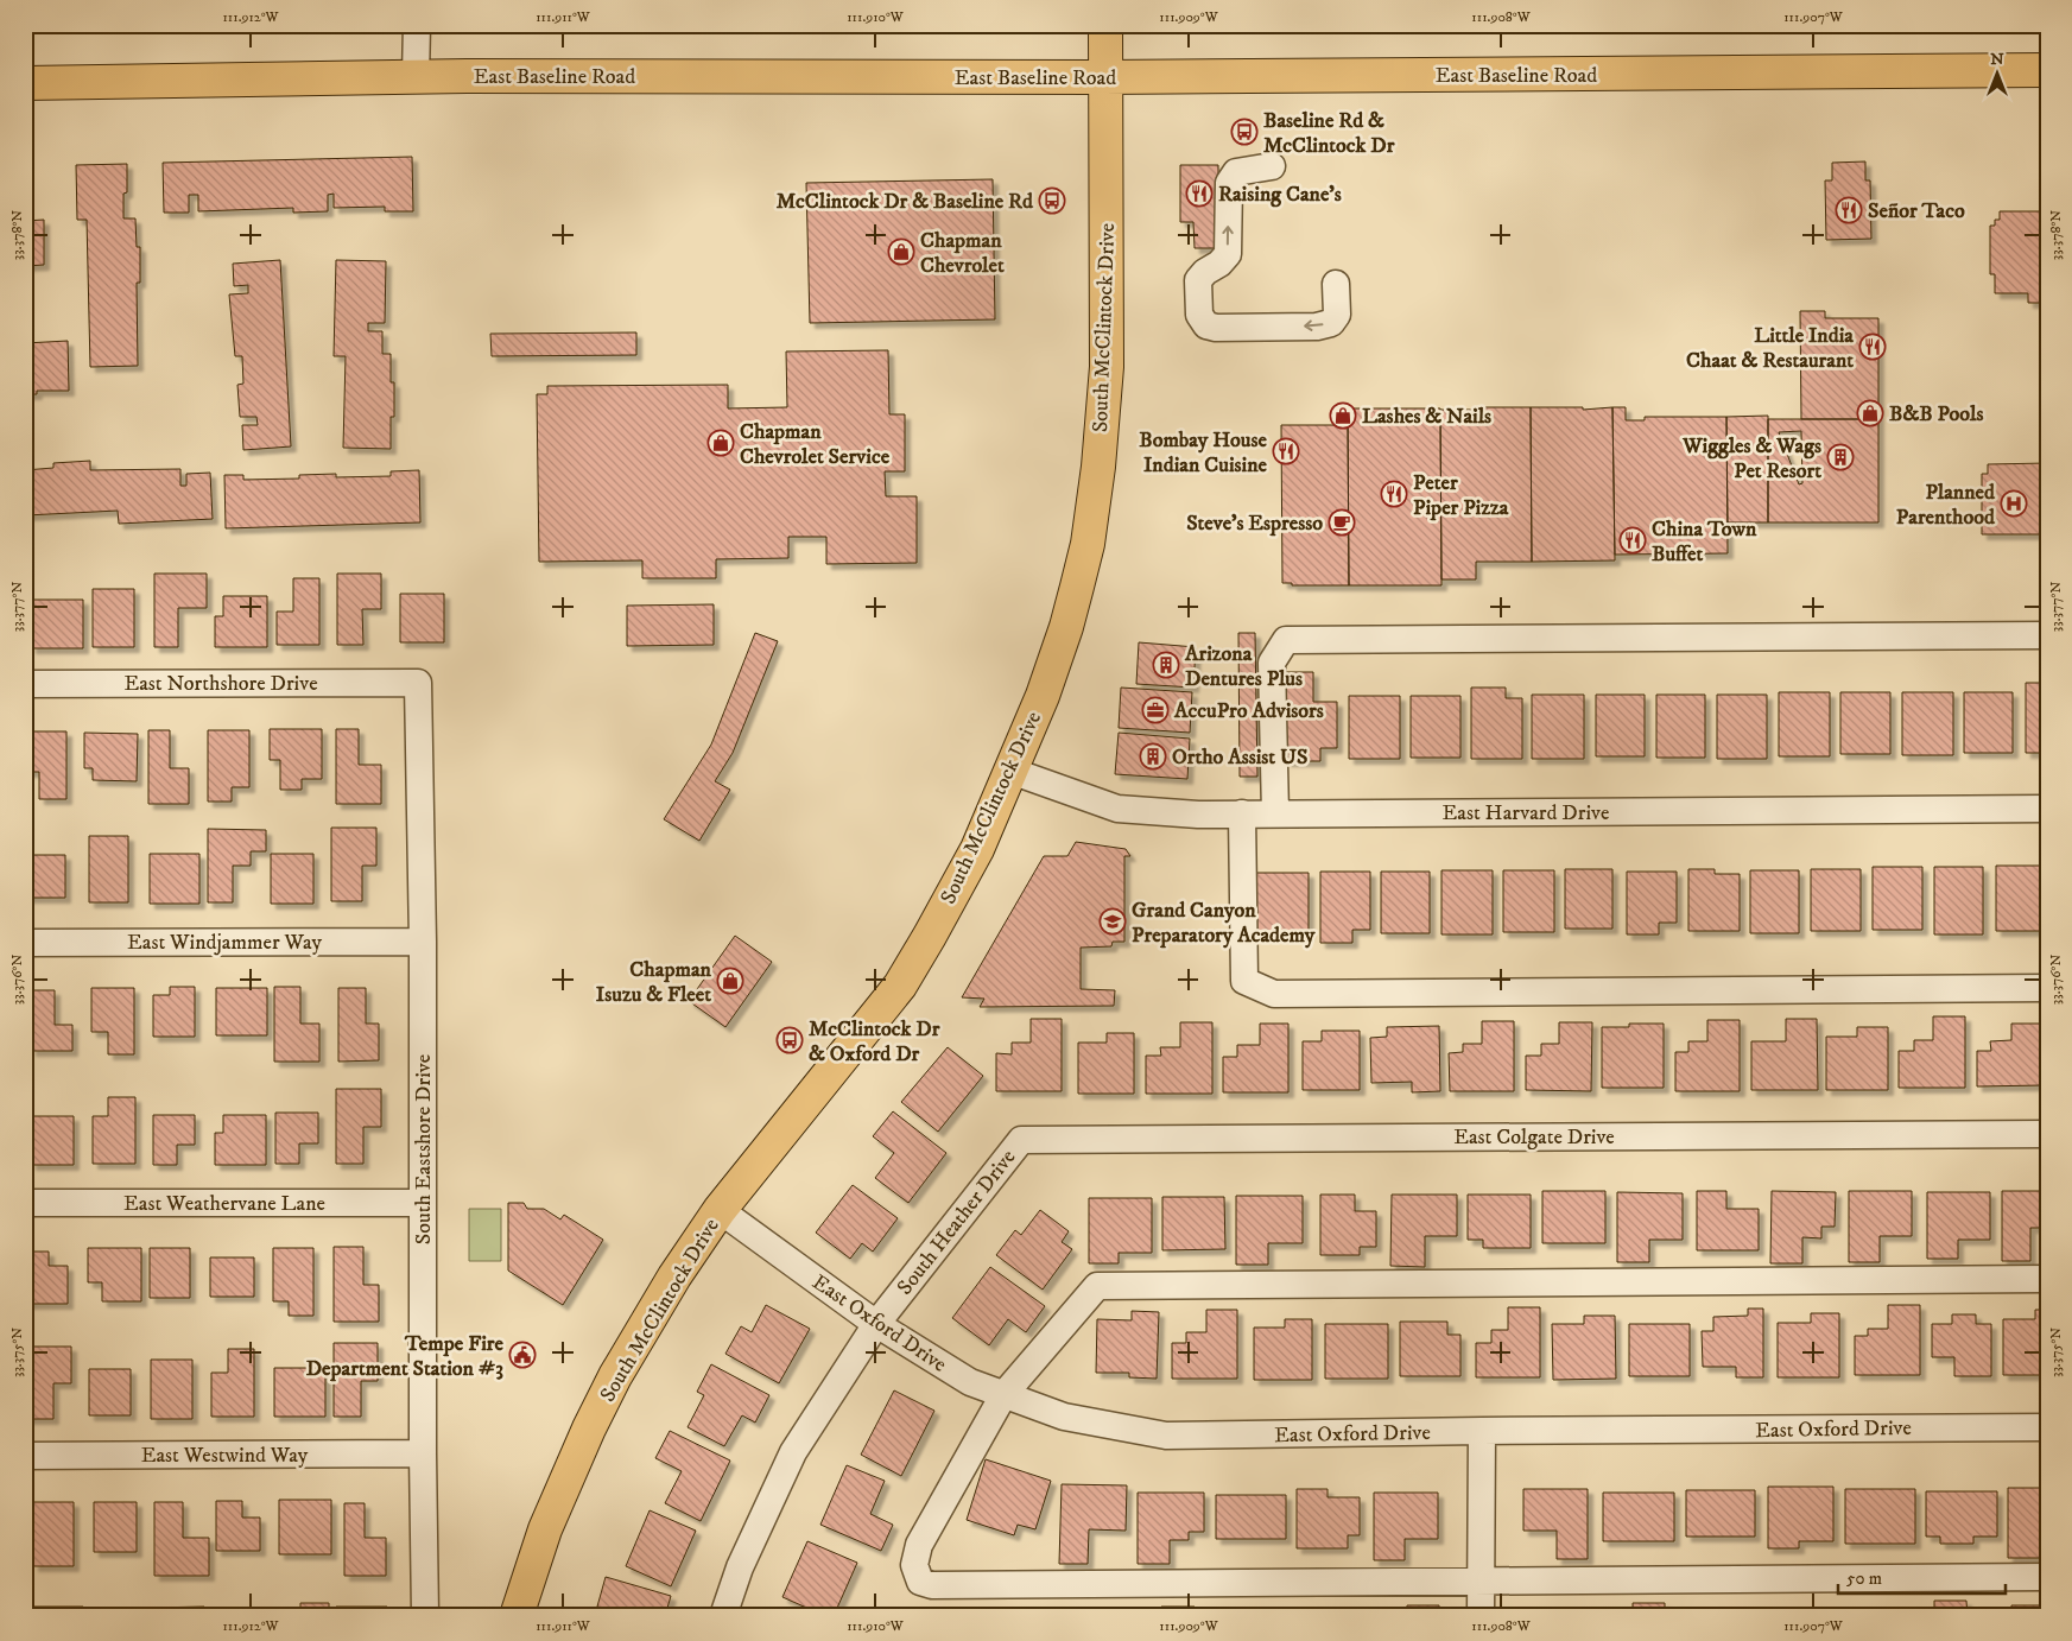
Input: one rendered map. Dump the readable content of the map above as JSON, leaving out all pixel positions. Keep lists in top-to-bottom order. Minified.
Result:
{"streets":{"main road":["East Baseline Road","South McClintock Drive"],"street":["East Northshore Drive","East Harvard Drive","East Windjammer Way","East Colgate Drive","South Eastshore Drive","East Weathervane Lane","South Heather Drive","East Oxford Drive","East Westwind Way"]},"crossings":[["East Baseline Road","South McClintock Drive"],["South McClintock Drive","East Harvard Drive"],["South McClintock Drive","East Oxford Drive"],["East Northshore Drive","South Eastshore Drive"],["East Windjammer Way","South Eastshore Drive"],["East Colgate Drive","South Heather Drive"],["South Eastshore Drive","East Weathervane Lane"],["South Eastshore Drive","East Westwind Way"],["South Heather Drive","East Oxford Drive"]],"places":{"bus stop":["Baseline Rd & McClintock Dr","McClintock Dr & Baseline Rd","McClintock Dr & Oxford Dr"],"restaurant":["Raising Cane's","Señor Taco","Little India Chaat & Restaurant","Bombay House Indian Cuisine","Peter Piper Pizza","China Town Buffet"],"shop":["Chapman Chevrolet","B&B Pools","Lashes & Nails","Chapman Chevrolet Service","Chapman Isuzu & Fleet"],"building":["Wiggles & Wags Pet Resort","Arizona Dentures Plus","Ortho Assist US"],"hospital":["Planned Parenthood"],"cafe":["Steve's Espresso"],"office":["AccuPro Advisors"],"school or university":["Grand Canyon Preparatory Academy"],"public building":["Tempe Fire Department Station #3"]},"scale_bar":"50 m","north":"top","coordinates":["111.912°W","111.911°W","111.910°W","111.909°W","111.908°W","111.907°W","33.378°N","33.377°N","33.376°N","33.375°N"]}
